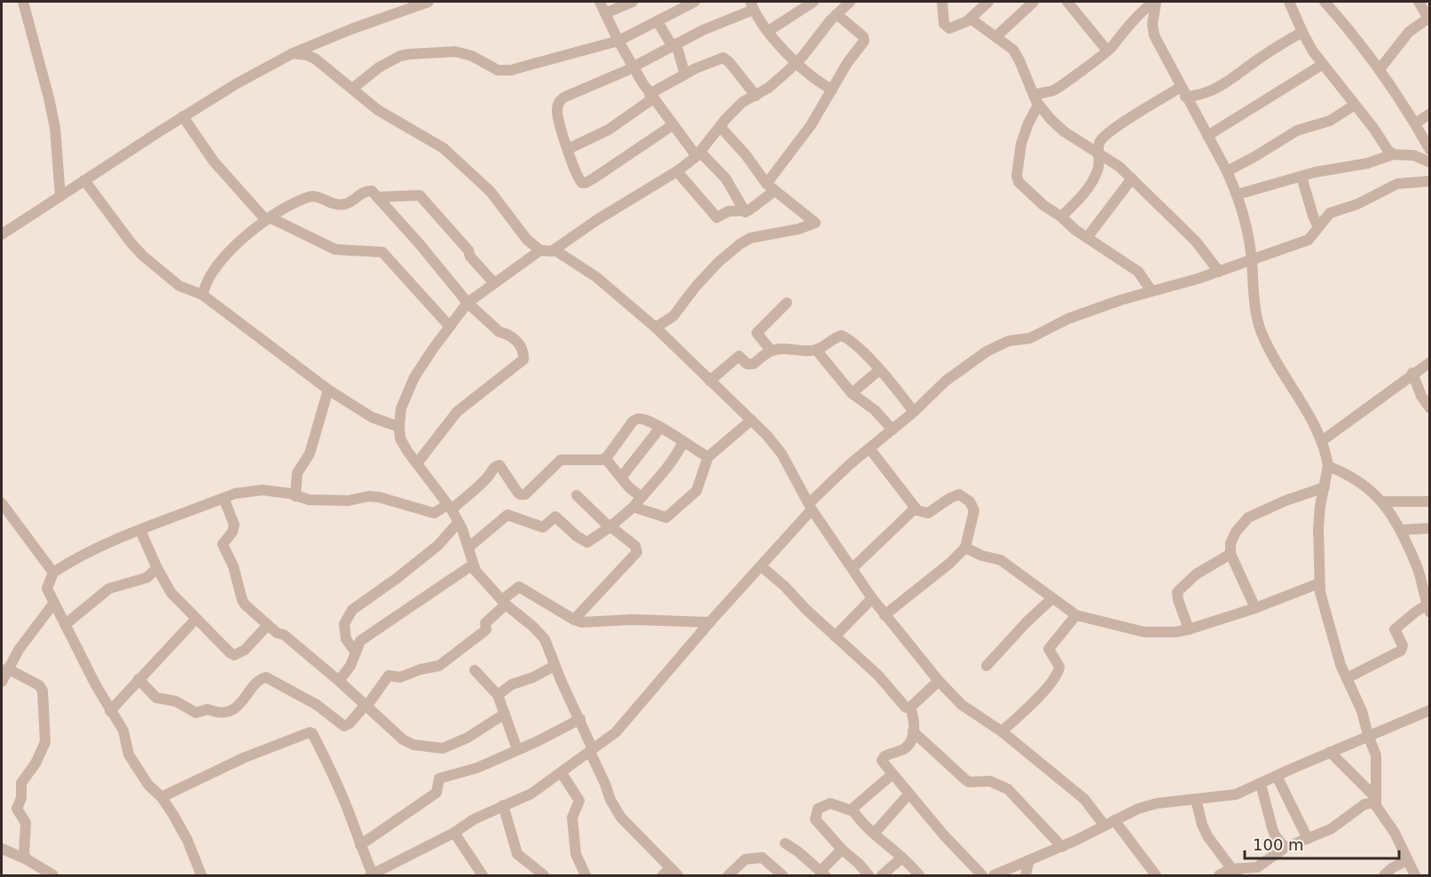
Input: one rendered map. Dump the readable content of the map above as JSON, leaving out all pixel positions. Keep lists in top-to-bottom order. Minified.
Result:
{"scale_bar":"100 m"}
